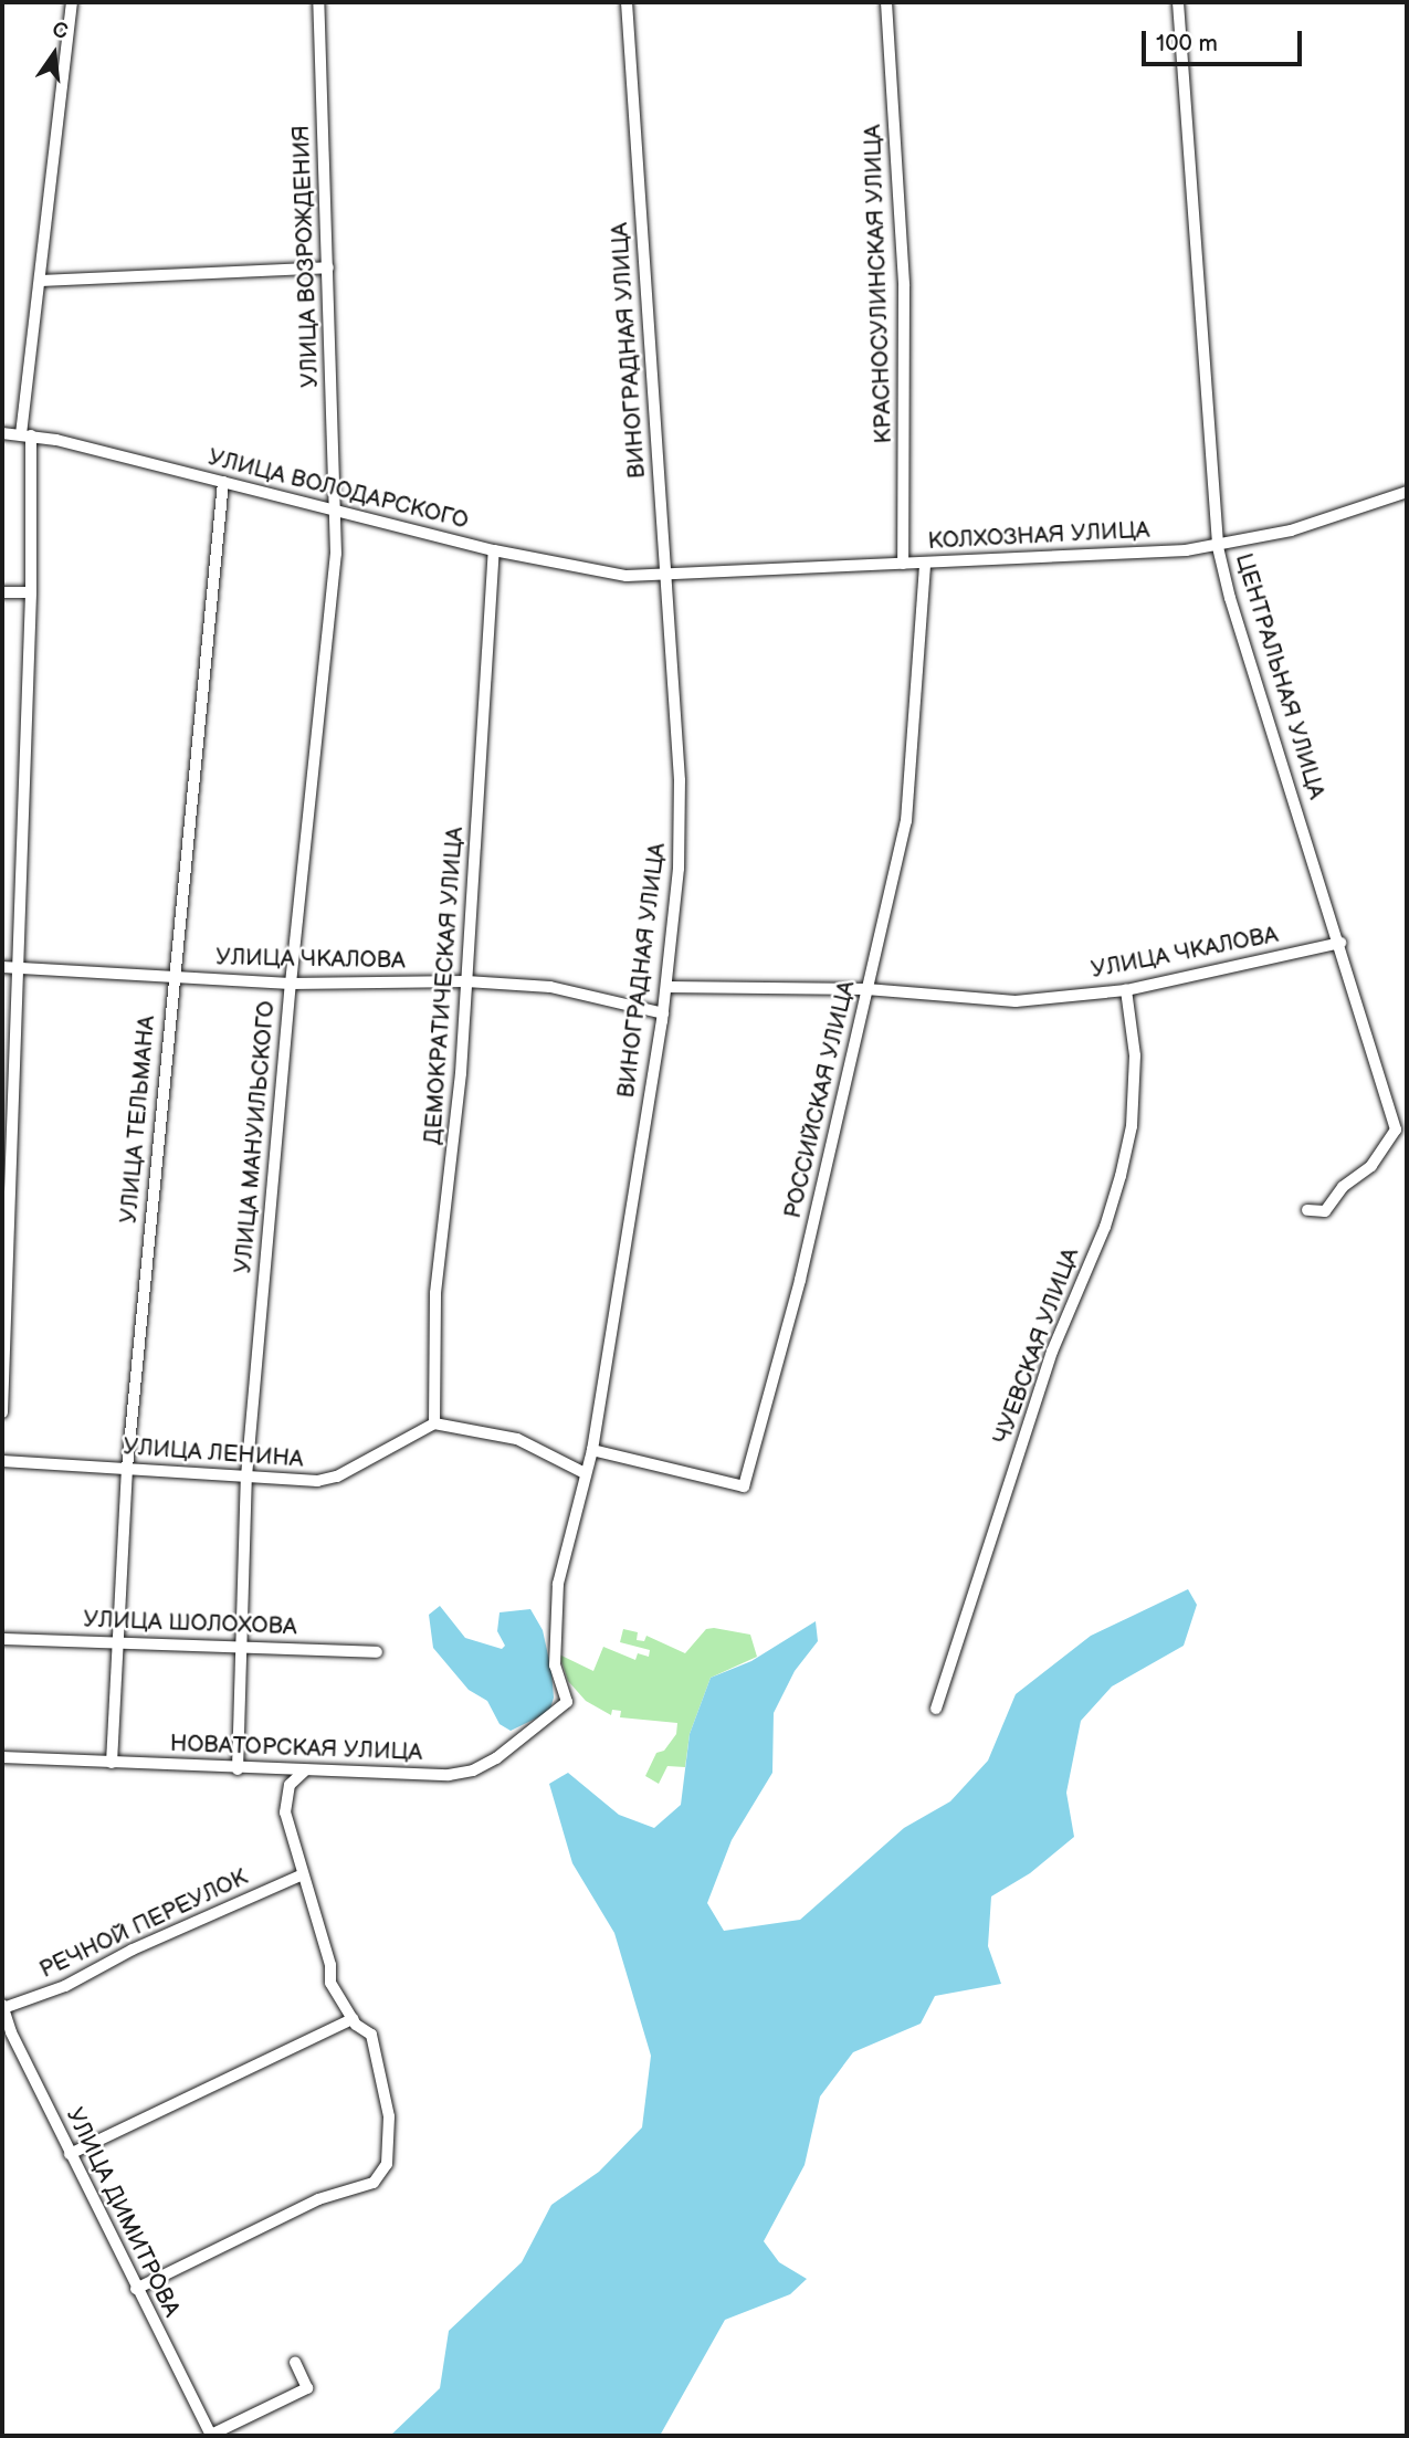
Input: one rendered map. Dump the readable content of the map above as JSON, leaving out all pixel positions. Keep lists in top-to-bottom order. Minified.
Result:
{"streets":{"street":["УЛИЦА ВОЗРОЖДЕНИЯ","КРАСНОСУЛИНСКАЯ УЛИЦА","ВИНОГРАДНАЯ УЛИЦА","УЛИЦА ВОЛОДАРСКОГО","КОЛХОЗНАЯ УЛИЦА","ЦЕНТРАЛЬНАЯ УЛИЦА","УЛИЦА ЧКАЛОВА","ДЕМОКРАТИЧЕСКАЯ УЛИЦА","РОССИЙСКАЯ УЛИЦА","УЛИЦА ТЕЛЬМАНА","УЛИЦА МАНУИЛЬСКОГО","ЧУЕВСКАЯ УЛИЦА","УЛИЦА ЛЕНИНА","УЛИЦА ШОЛОХОВА","НОВАТОРСКАЯ УЛИЦА","РЕЧНОЙ ПЕРЕУЛОК","УЛИЦА ДИМИТРОВА"]},"crossings":[["УЛИЦА ВОЗРОЖДЕНИЯ","УЛИЦА ВОЛОДАРСКОГО"],["УЛИЦА ВОЗРОЖДЕНИЯ","УЛИЦА МАНУИЛЬСКОГО"],["КРАСНОСУЛИНСКАЯ УЛИЦА","КОЛХОЗНАЯ УЛИЦА"],["ВИНОГРАДНАЯ УЛИЦА","УЛИЦА ВОЛОДАРСКОГО"],["ВИНОГРАДНАЯ УЛИЦА","КОЛХОЗНАЯ УЛИЦА"],["ВИНОГРАДНАЯ УЛИЦА","УЛИЦА ЧКАЛОВА"],["ВИНОГРАДНАЯ УЛИЦА","РОССИЙСКАЯ УЛИЦА"],["ВИНОГРАДНАЯ УЛИЦА","НОВАТОРСКАЯ УЛИЦА"],["УЛИЦА ВОЛОДАРСКОГО","КОЛХОЗНАЯ УЛИЦА"],["УЛИЦА ВОЛОДАРСКОГО","ДЕМОКРАТИЧЕСКАЯ УЛИЦА"],["УЛИЦА ВОЛОДАРСКОГО","УЛИЦА ТЕЛЬМАНА"],["УЛИЦА ВОЛОДАРСКОГО","УЛИЦА МАНУИЛЬСКОГО"],["КОЛХОЗНАЯ УЛИЦА","ЦЕНТРАЛЬНАЯ УЛИЦА"],["КОЛХОЗНАЯ УЛИЦА","РОССИЙСКАЯ УЛИЦА"],["ЦЕНТРАЛЬНАЯ УЛИЦА","УЛИЦА ЧКАЛОВА"],["УЛИЦА ЧКАЛОВА","ДЕМОКРАТИЧЕСКАЯ УЛИЦА"],["УЛИЦА ЧКАЛОВА","РОССИЙСКАЯ УЛИЦА"],["УЛИЦА ЧКАЛОВА","УЛИЦА ТЕЛЬМАНА"],["УЛИЦА ЧКАЛОВА","УЛИЦА МАНУИЛЬСКОГО"],["УЛИЦА ЧКАЛОВА","ЧУЕВСКАЯ УЛИЦА"],["ДЕМОКРАТИЧЕСКАЯ УЛИЦА","УЛИЦА ЛЕНИНА"],["УЛИЦА ТЕЛЬМАНА","УЛИЦА ЛЕНИНА"],["УЛИЦА ТЕЛЬМАНА","УЛИЦА ШОЛОХОВА"],["УЛИЦА ТЕЛЬМАНА","НОВАТОРСКАЯ УЛИЦА"],["УЛИЦА МАНУИЛЬСКОГО","УЛИЦА ЛЕНИНА"],["УЛИЦА МАНУИЛЬСКОГО","УЛИЦА ШОЛОХОВА"],["УЛИЦА МАНУИЛЬСКОГО","НОВАТОРСКАЯ УЛИЦА"],["РЕЧНОЙ ПЕРЕУЛОК","УЛИЦА ДИМИТРОВА"]],"scale_bar":"100 m","north":"top"}
